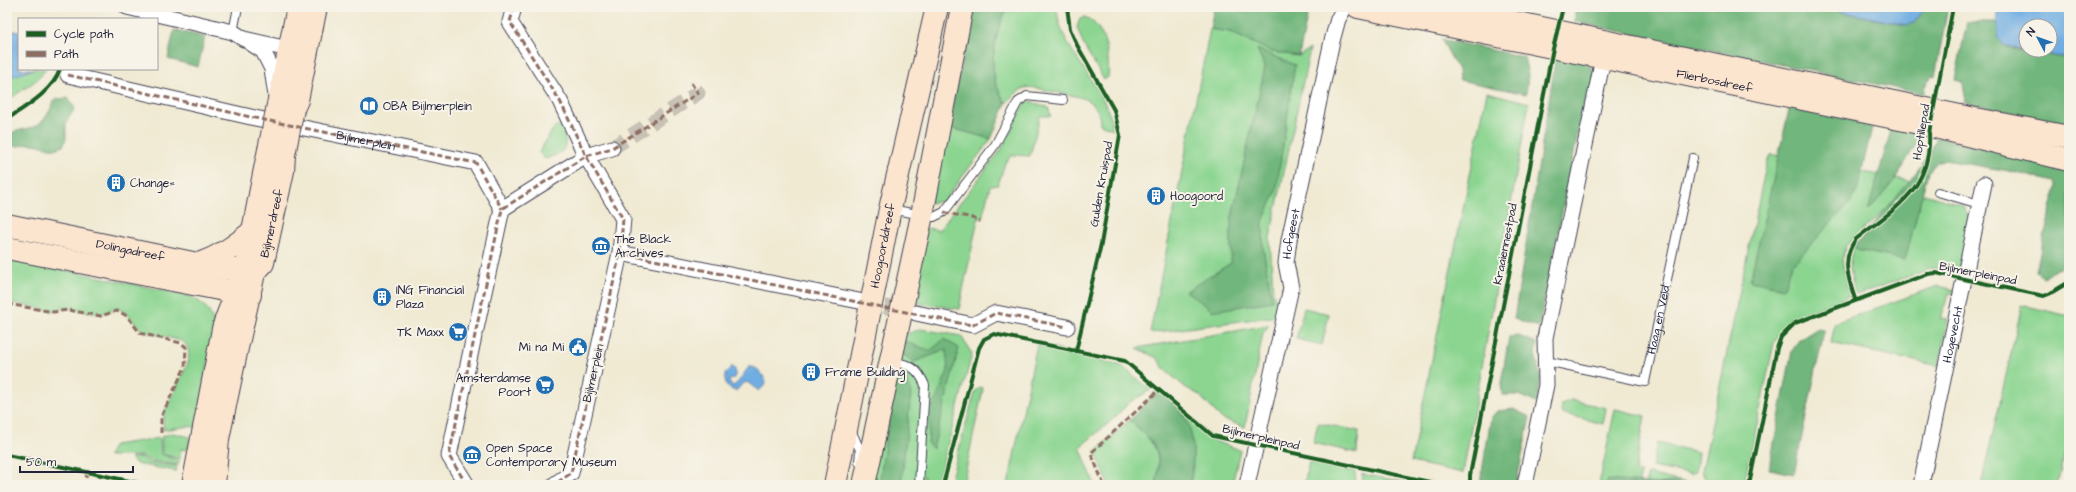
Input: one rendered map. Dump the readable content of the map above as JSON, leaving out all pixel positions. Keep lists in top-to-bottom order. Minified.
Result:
{"streets":{"street":["Flierbosdreef","Bijlmerplein","Bijlmerdreef","Hofgeest","Hoogoorddreef","Dolingadreef","Hogevecht"],"lane":["Haag en Veld"],"cycle path":["Hoptillepad","Gulden Kruispad","Kraaiennestpad","Bijlmerpleinpad"]},"crossings":[["Bijlmerdreef","Dolingadreef"]],"places":{"library":["OBA Bijlmerplein"],"building":["Change=","Hoogoord","ING Financial Plaza","Frame Building"],"museum":["The Black Archives","Open Space Contemporary Museum"],"supermarket":["TK Maxx","Amsterdamse Poort"],"public building":["Mi na Mi"]},"legend":["Cycle path","Path"],"scale_bar":"50 m","north":"top left"}
